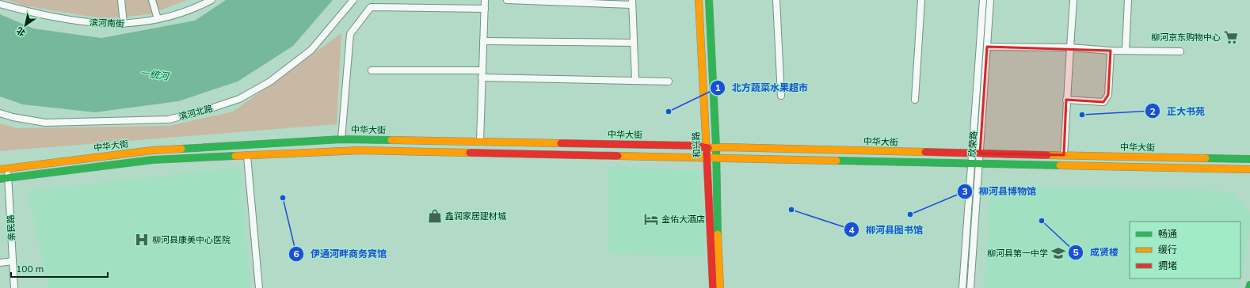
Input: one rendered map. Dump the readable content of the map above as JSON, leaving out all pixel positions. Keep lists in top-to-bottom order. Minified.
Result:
{"streets":{"main road":["中华大街","和兴路"],"street":["滨河南街","滨河北路","欣荣路","亲民路"]},"crossings":[["中华大街","欣荣路"],["中华大街","和兴路"],["中华大街","亲民路"]],"water":["一统河"],"places":{"supermarket":["柳河京东购物中心"],"other":["北方蔬菜水果超市","正大书苑","伊通河畔商务宾馆","柳河县图书馆","柳河县博物馆","成贤楼"],"shop":["鑫润家居建材城"],"hotel":["金佑大酒店"],"hospital":["柳河县康美中心医院"],"school or university":["柳河县第一中学"]},"legend":["畅通","缓行","拥堵"],"scale_bar":"100 m","north":"bottom left"}
